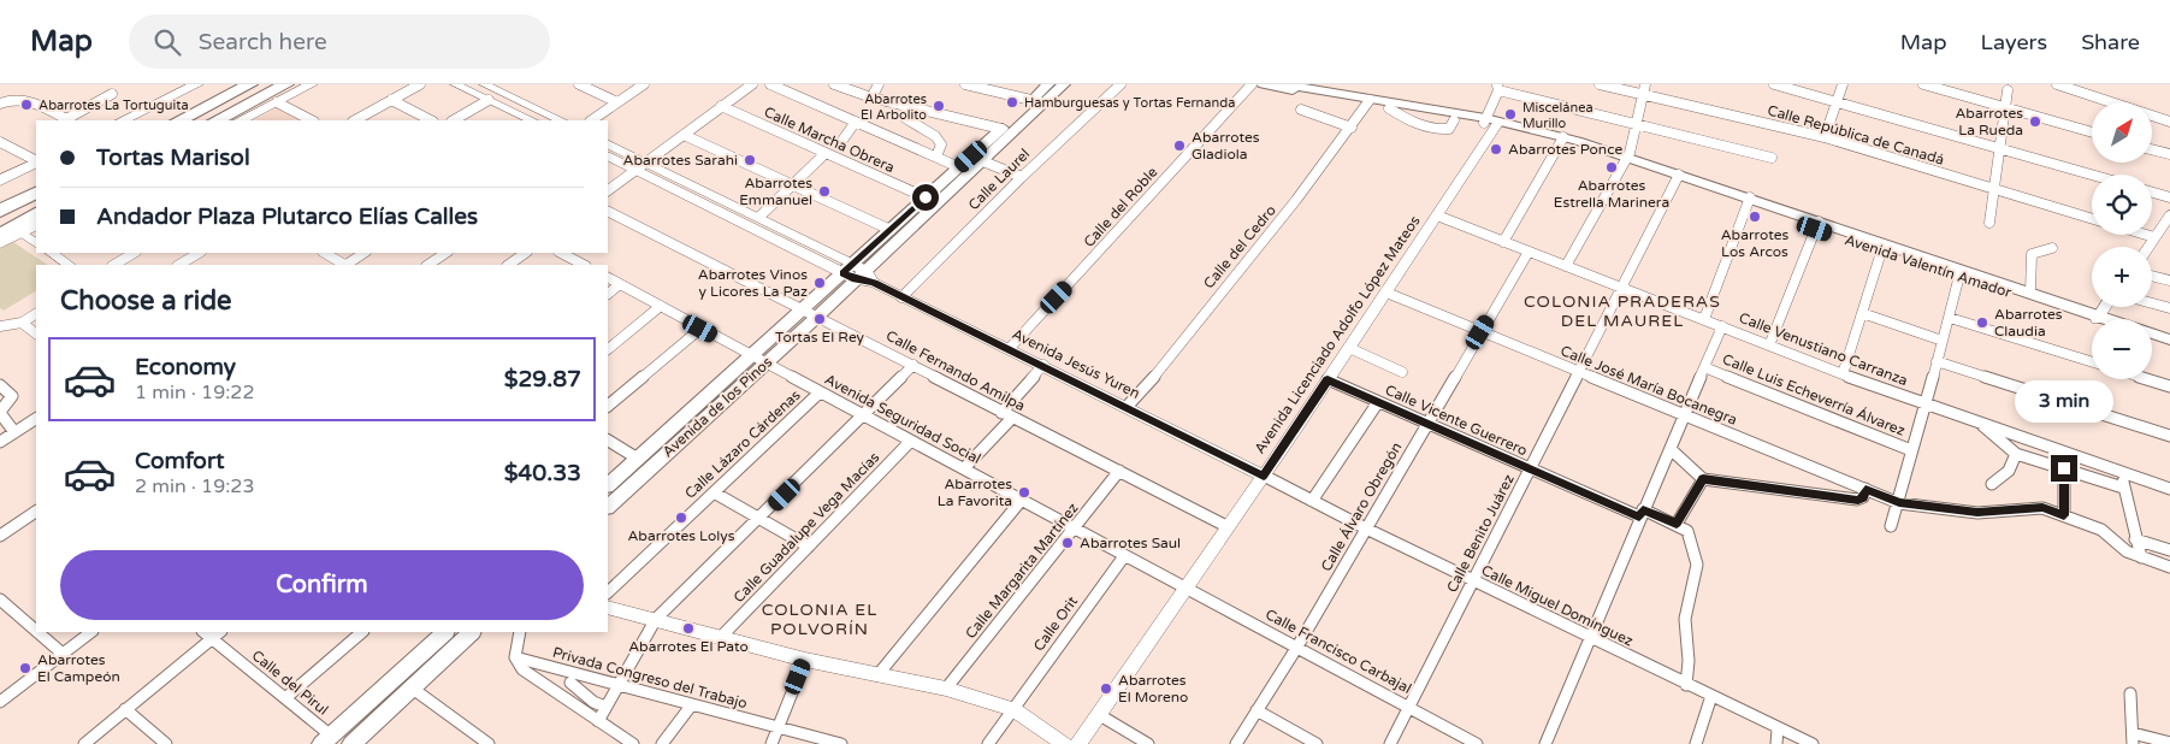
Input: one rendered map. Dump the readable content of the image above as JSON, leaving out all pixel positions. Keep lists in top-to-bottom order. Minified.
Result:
{"streets":{"main road":["Avenida Valentín Amador","Avenida de los Pinos"],"street":["Calle República de Canadá","Calle Marcha Obrera","Calle Laurel","Calle del Roble","Calle del Cedro","Avenida Licenciado Adolfo López Mateos","Calle Venustiano Carranza","Avenida Jesús Yuren","Calle Fernando Amilpa","Calle José María Bocanegra","Calle Luis Echeverría Álvarez","Avenida Seguridad Social","Calle Vicente Guerrero","Calle Lázaro Cárdenas","Calle Álvaro Obregón","Calle Guadalupe Vega Macías","Calle Benito Juárez","Calle Margarita Martínez","Calle Miguel Domínguez","Calle Orit","Calle Francisco Carbajal","Privada Congreso del Trabajo","Calle del Pirul"]},"crossings":[["Calle Marcha Obrera","Avenida de los Pinos"],["Calle Laurel","Avenida Jesús Yuren"],["Calle del Roble","Avenida Jesús Yuren"],["Calle del Cedro","Avenida Valentín Amador"],["Calle del Cedro","Avenida Jesús Yuren"],["Avenida Valentín Amador","Avenida Licenciado Adolfo López Mateos"],["Avenida Valentín Amador","Calle Benito Juárez"],["Avenida Licenciado Adolfo López Mateos","Calle Venustiano Carranza"],["Avenida Licenciado Adolfo López Mateos","Avenida Jesús Yuren"],["Avenida Licenciado Adolfo López Mateos","Calle Fernando Amilpa"],["Avenida Licenciado Adolfo López Mateos","Calle José María Bocanegra"],["Avenida Licenciado Adolfo López Mateos","Avenida Seguridad Social"],["Avenida Licenciado Adolfo López Mateos","Calle Vicente Guerrero"],["Avenida Licenciado Adolfo López Mateos","Calle Miguel Domínguez"],["Avenida Licenciado Adolfo López Mateos","Calle Francisco Carbajal"],["Calle Venustiano Carranza","Calle Álvaro Obregón"],["Calle Venustiano Carranza","Calle Benito Juárez"],["Avenida Jesús Yuren","Avenida de los Pinos"],["Avenida Jesús Yuren","Calle Miguel Domínguez"],["Calle Fernando Amilpa","Avenida de los Pinos"],["Calle Fernando Amilpa","Calle Margarita Martínez"],["Calle José María Bocanegra","Calle Álvaro Obregón"],["Calle José María Bocanegra","Calle Benito Juárez"],["Avenida de los Pinos","Avenida Seguridad Social"],["Avenida Seguridad Social","Calle Lázaro Cárdenas"],["Avenida Seguridad Social","Calle Guadalupe Vega Macías"],["Avenida Seguridad Social","Calle Margarita Martínez"],["Avenida Seguridad Social","Calle Orit"],["Avenida Seguridad Social","Calle Francisco Carbajal"],["Calle Vicente Guerrero","Calle Álvaro Obregón"],["Calle Vicente Guerrero","Calle Benito Juárez"],["Calle Álvaro Obregón","Calle Miguel Domínguez"],["Calle Álvaro Obregón","Calle Francisco Carbajal"],["Calle Benito Juárez","Calle Miguel Domínguez"],["Calle Benito Juárez","Calle Francisco Carbajal"]],"districts":["COLONIA PRADERAS DEL MAUREL","COLONIA EL POLVORÍN"],"places":["Hamburguesas y Tortas Fernanda","Abarrotes La Tortuguita","Abarrotes El Arbolito","Miscelánea Murillo","Abarrotes La Rueda","Abarrotes Gladiola","Abarrotes Ponce","Abarrotes Sarahi","Abarrotes Estrella Marinera","Abarrotes Emmanuel","Abarrotes Los Arcos","Abarrotes Vinos y Licores La Paz","Tortas El Rey","Abarrotes Claudia","Abarrotes La Favorita","Abarrotes Lolys","Abarrotes Saul","Abarrotes El Pato","Abarrotes El Campeón","Abarrotes El Moreno"],"north":"top right","page":{"header":"Map","search":"Search here","nav":["Map","Layers","Share"],"map_buttons":["+","−"],"banner":["Tortas Marisol","Andador Plaza Plutarco Elías Calles"],"heading":"Choose a ride","list":[{"name":"Economy","note":"1 min · 19:22","value":"$29.87"},{"name":"Comfort","note":"2 min · 19:23","value":"$40.33"}],"bubble":"3 min","buttons":"Confirm"}}
